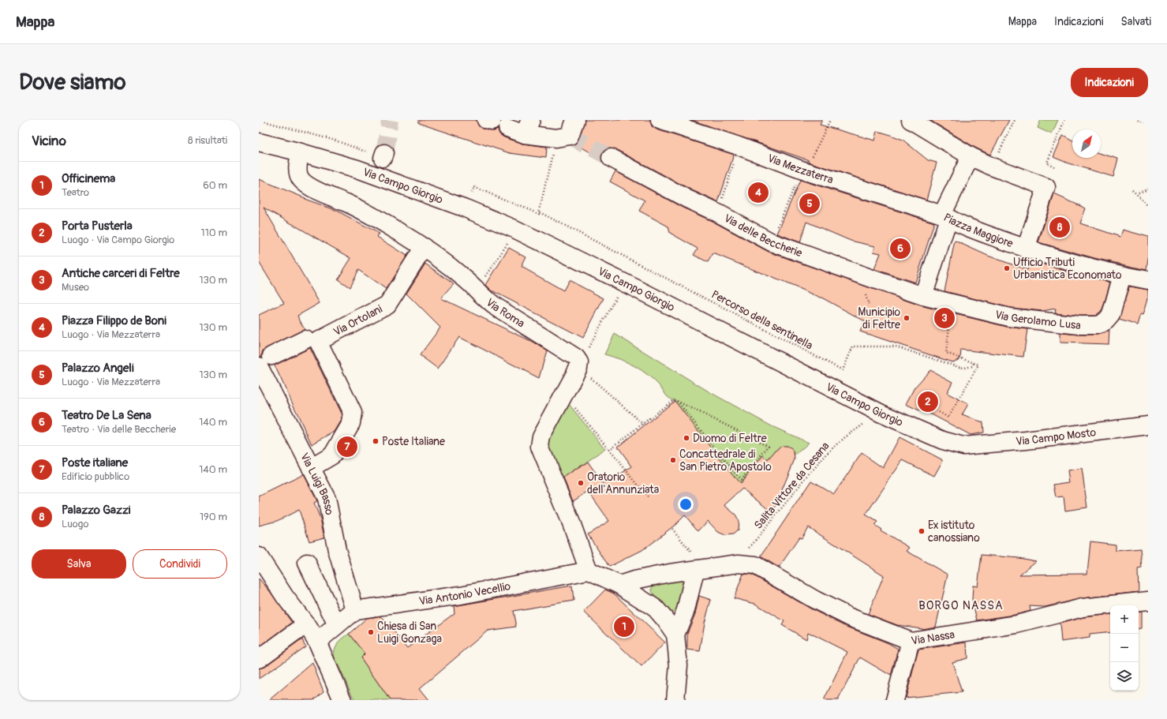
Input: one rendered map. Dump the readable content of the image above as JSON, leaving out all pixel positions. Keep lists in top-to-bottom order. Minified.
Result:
{"streets":{"street":["Via Mezzaterra","Via Campo Giorgio","Piazza Maggiore","Via delle Beccherie","Via Roma","Via Gerolamo Lusa","Via Ortolani","Via Campo Mosto","Via Luigi Basso","Via Antonio Vecellio","Via Nassa"],"path":["Percorso della sentinella","Salita Vittore da Cesana"]},"crossings":[["Via Mezzaterra","Piazza Maggiore"],["Via Campo Giorgio","Via Roma"],["Via Campo Giorgio","Via Campo Mosto"],["Via Campo Giorgio","Salita Vittore da Cesana"],["Piazza Maggiore","Via Gerolamo Lusa"],["Via delle Beccherie","Via Gerolamo Lusa"],["Via Roma","Via Ortolani"],["Via Ortolani","Via Luigi Basso"],["Via Luigi Basso","Via Antonio Vecellio"],["Salita Vittore da Cesana","Via Nassa"]],"districts":["BORGO NASSA"],"places":["Ufficio Tributi Urbanistica Economato","Municipio di Feltre","Duomo di Feltre","Poste Italiane","Concattedrale di San Pietro Apostolo","Oratorio dell'Annunziata","Ex istituto canossiano","Chiesa di San Luigi Gonzaga"],"north":"top right","page":{"header":"Mappa","nav":["Mappa","Indicazioni","Salvati"],"buttons":["Indicazioni",["Salva","Condividi"]],"title":"Dove siamo","heading":["Vicino","8 risultati"],"list":[{"mark":"1","name":"Officinema","note":"Teatro","value":"60 m"},{"mark":"2","name":"Porta Pusterla","note":"Luogo · Via Campo Giorgio","value":"110 m"},{"mark":"3","name":"Antiche carceri di Feltre","note":"Museo","value":"130 m"},{"mark":"4","name":"Piazza Filippo de Boni","note":"Luogo · Via Mezzaterra","value":"130 m"},{"mark":"5","name":"Palazzo Angeli","note":"Luogo · Via Mezzaterra","value":"130 m"},{"mark":"6","name":"Teatro De La Sena","note":"Teatro · Via delle Beccherie","value":"140 m"},{"mark":"7","name":"Poste italiane","note":"Edificio pubblico","value":"140 m"},{"mark":"8","name":"Palazzo Gazzi","note":"Luogo","value":"190 m"}],"pins":["4","5","8","6","3","2","7","1"],"map_buttons":["+","−"]}}
